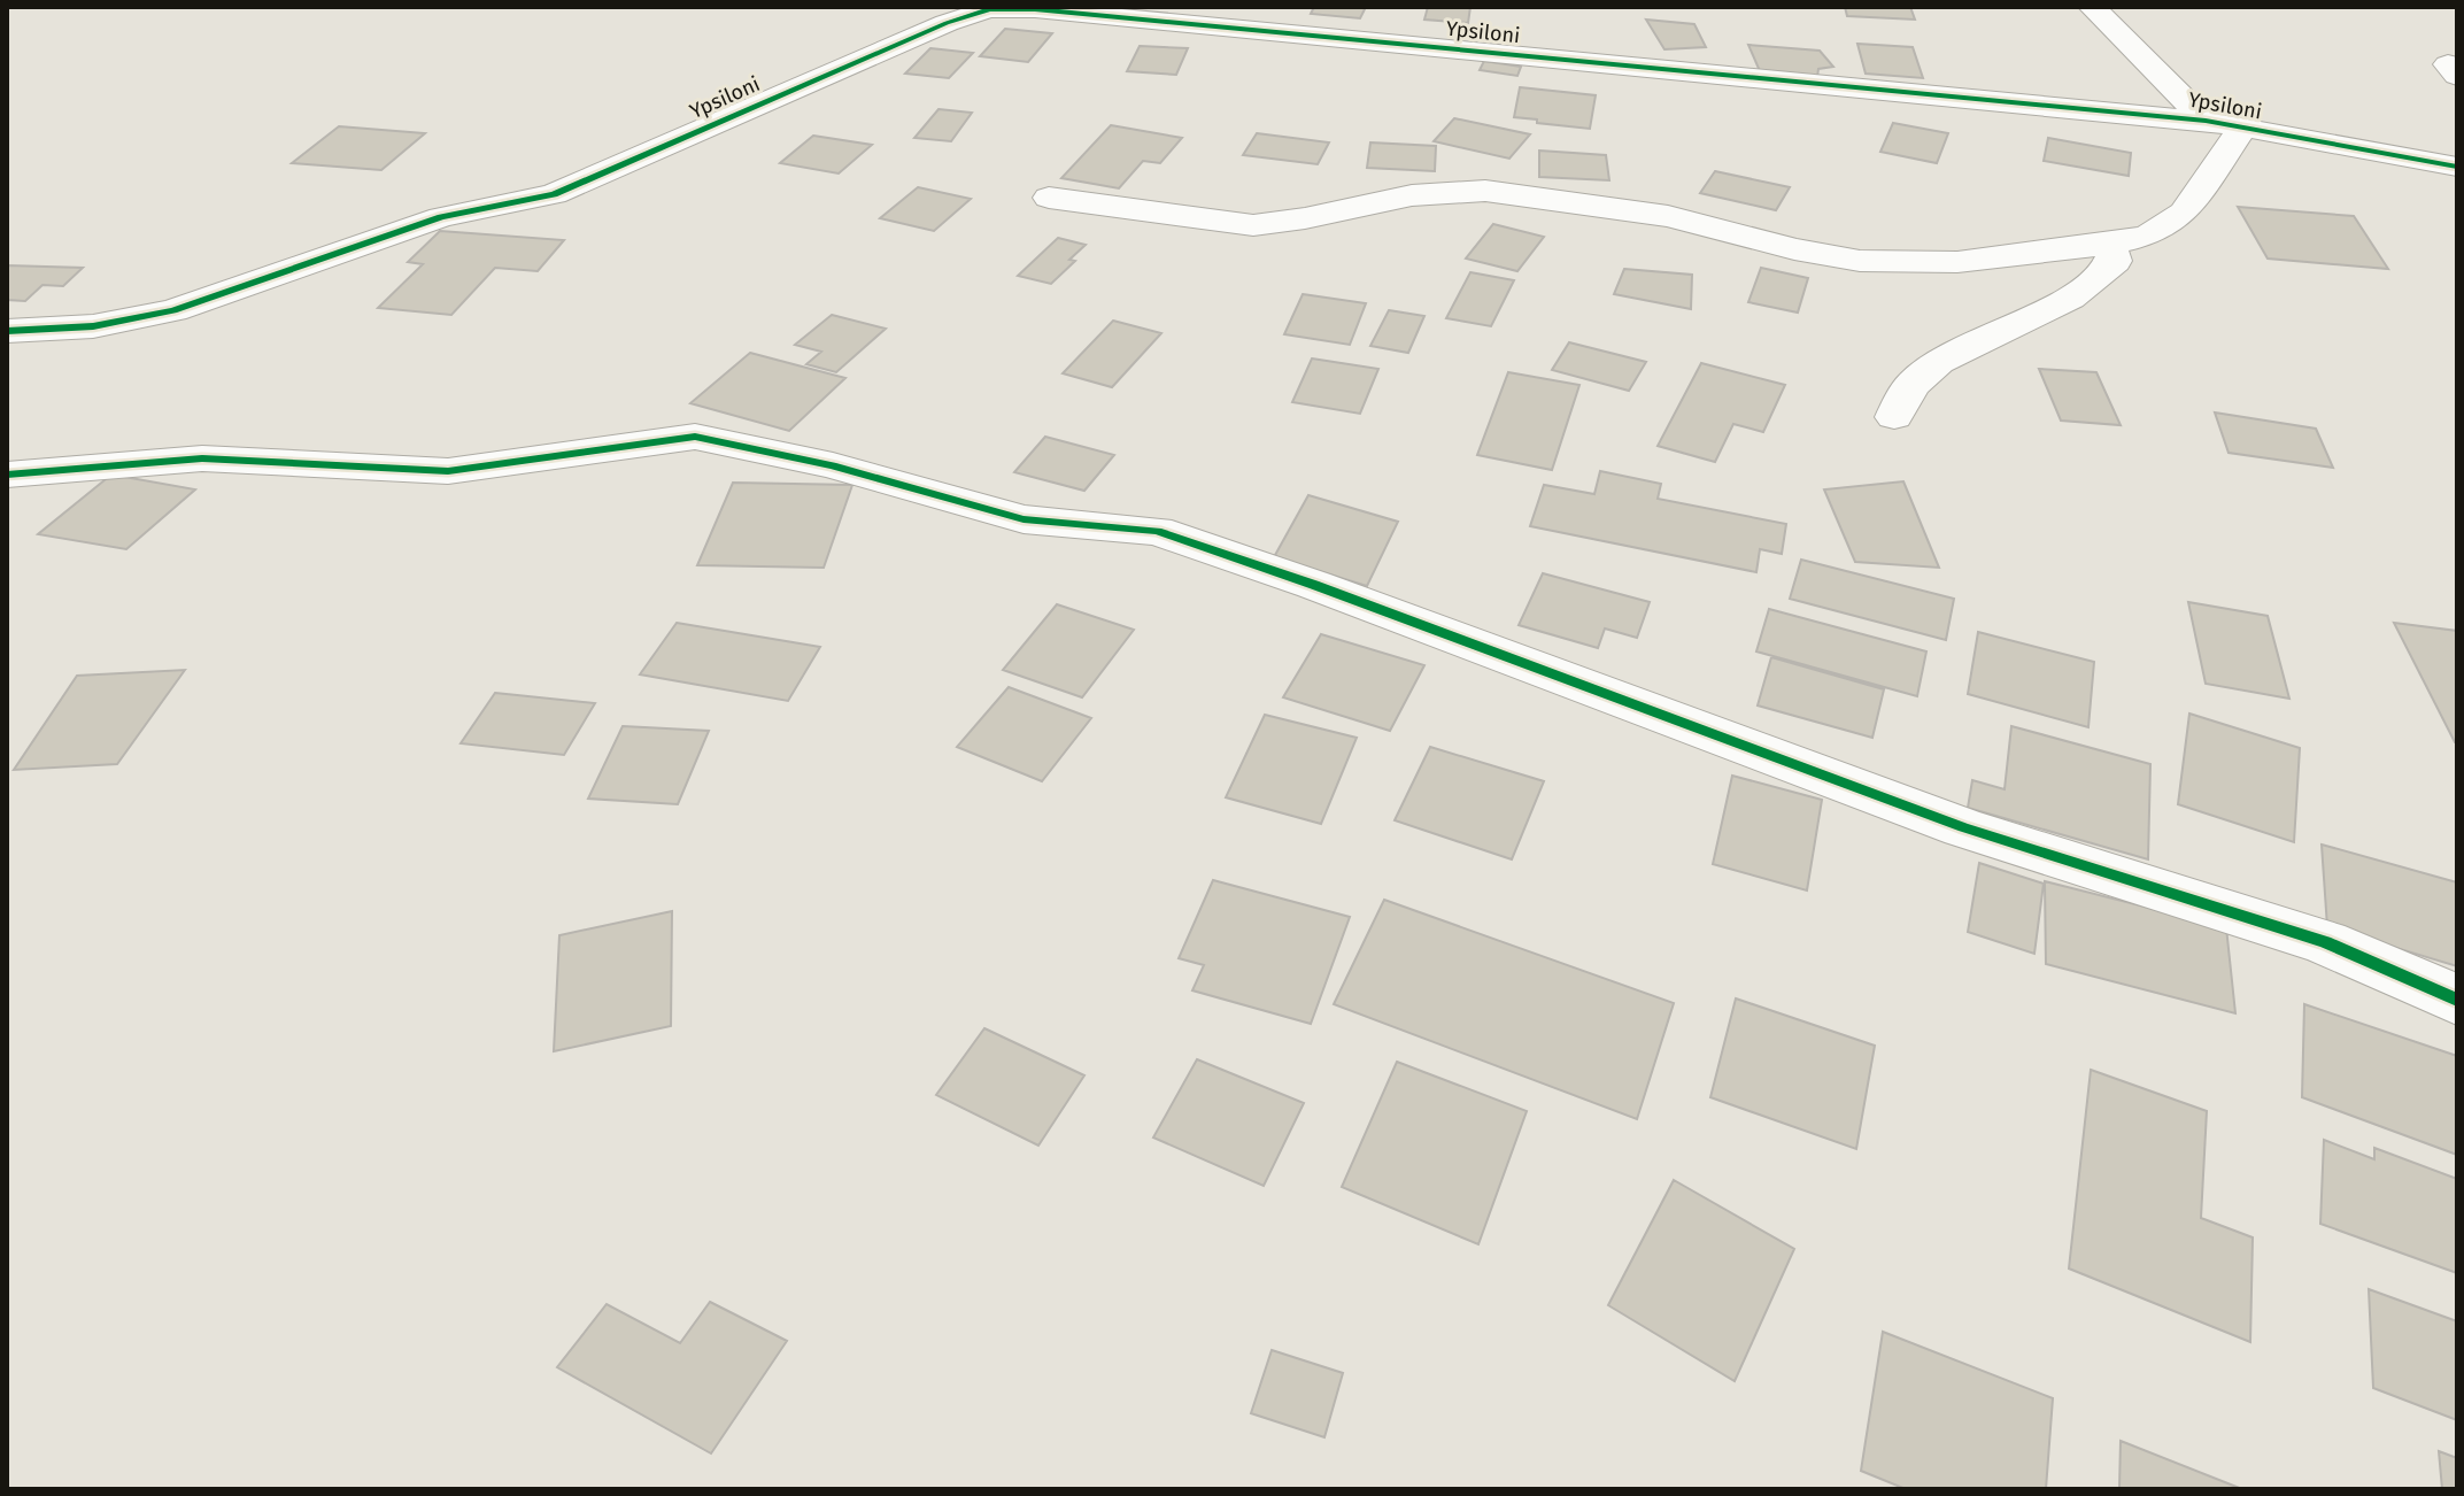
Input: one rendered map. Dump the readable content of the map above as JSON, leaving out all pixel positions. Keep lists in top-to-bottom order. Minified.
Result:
{"streets":{"street":["Ypsiloni"]}}
